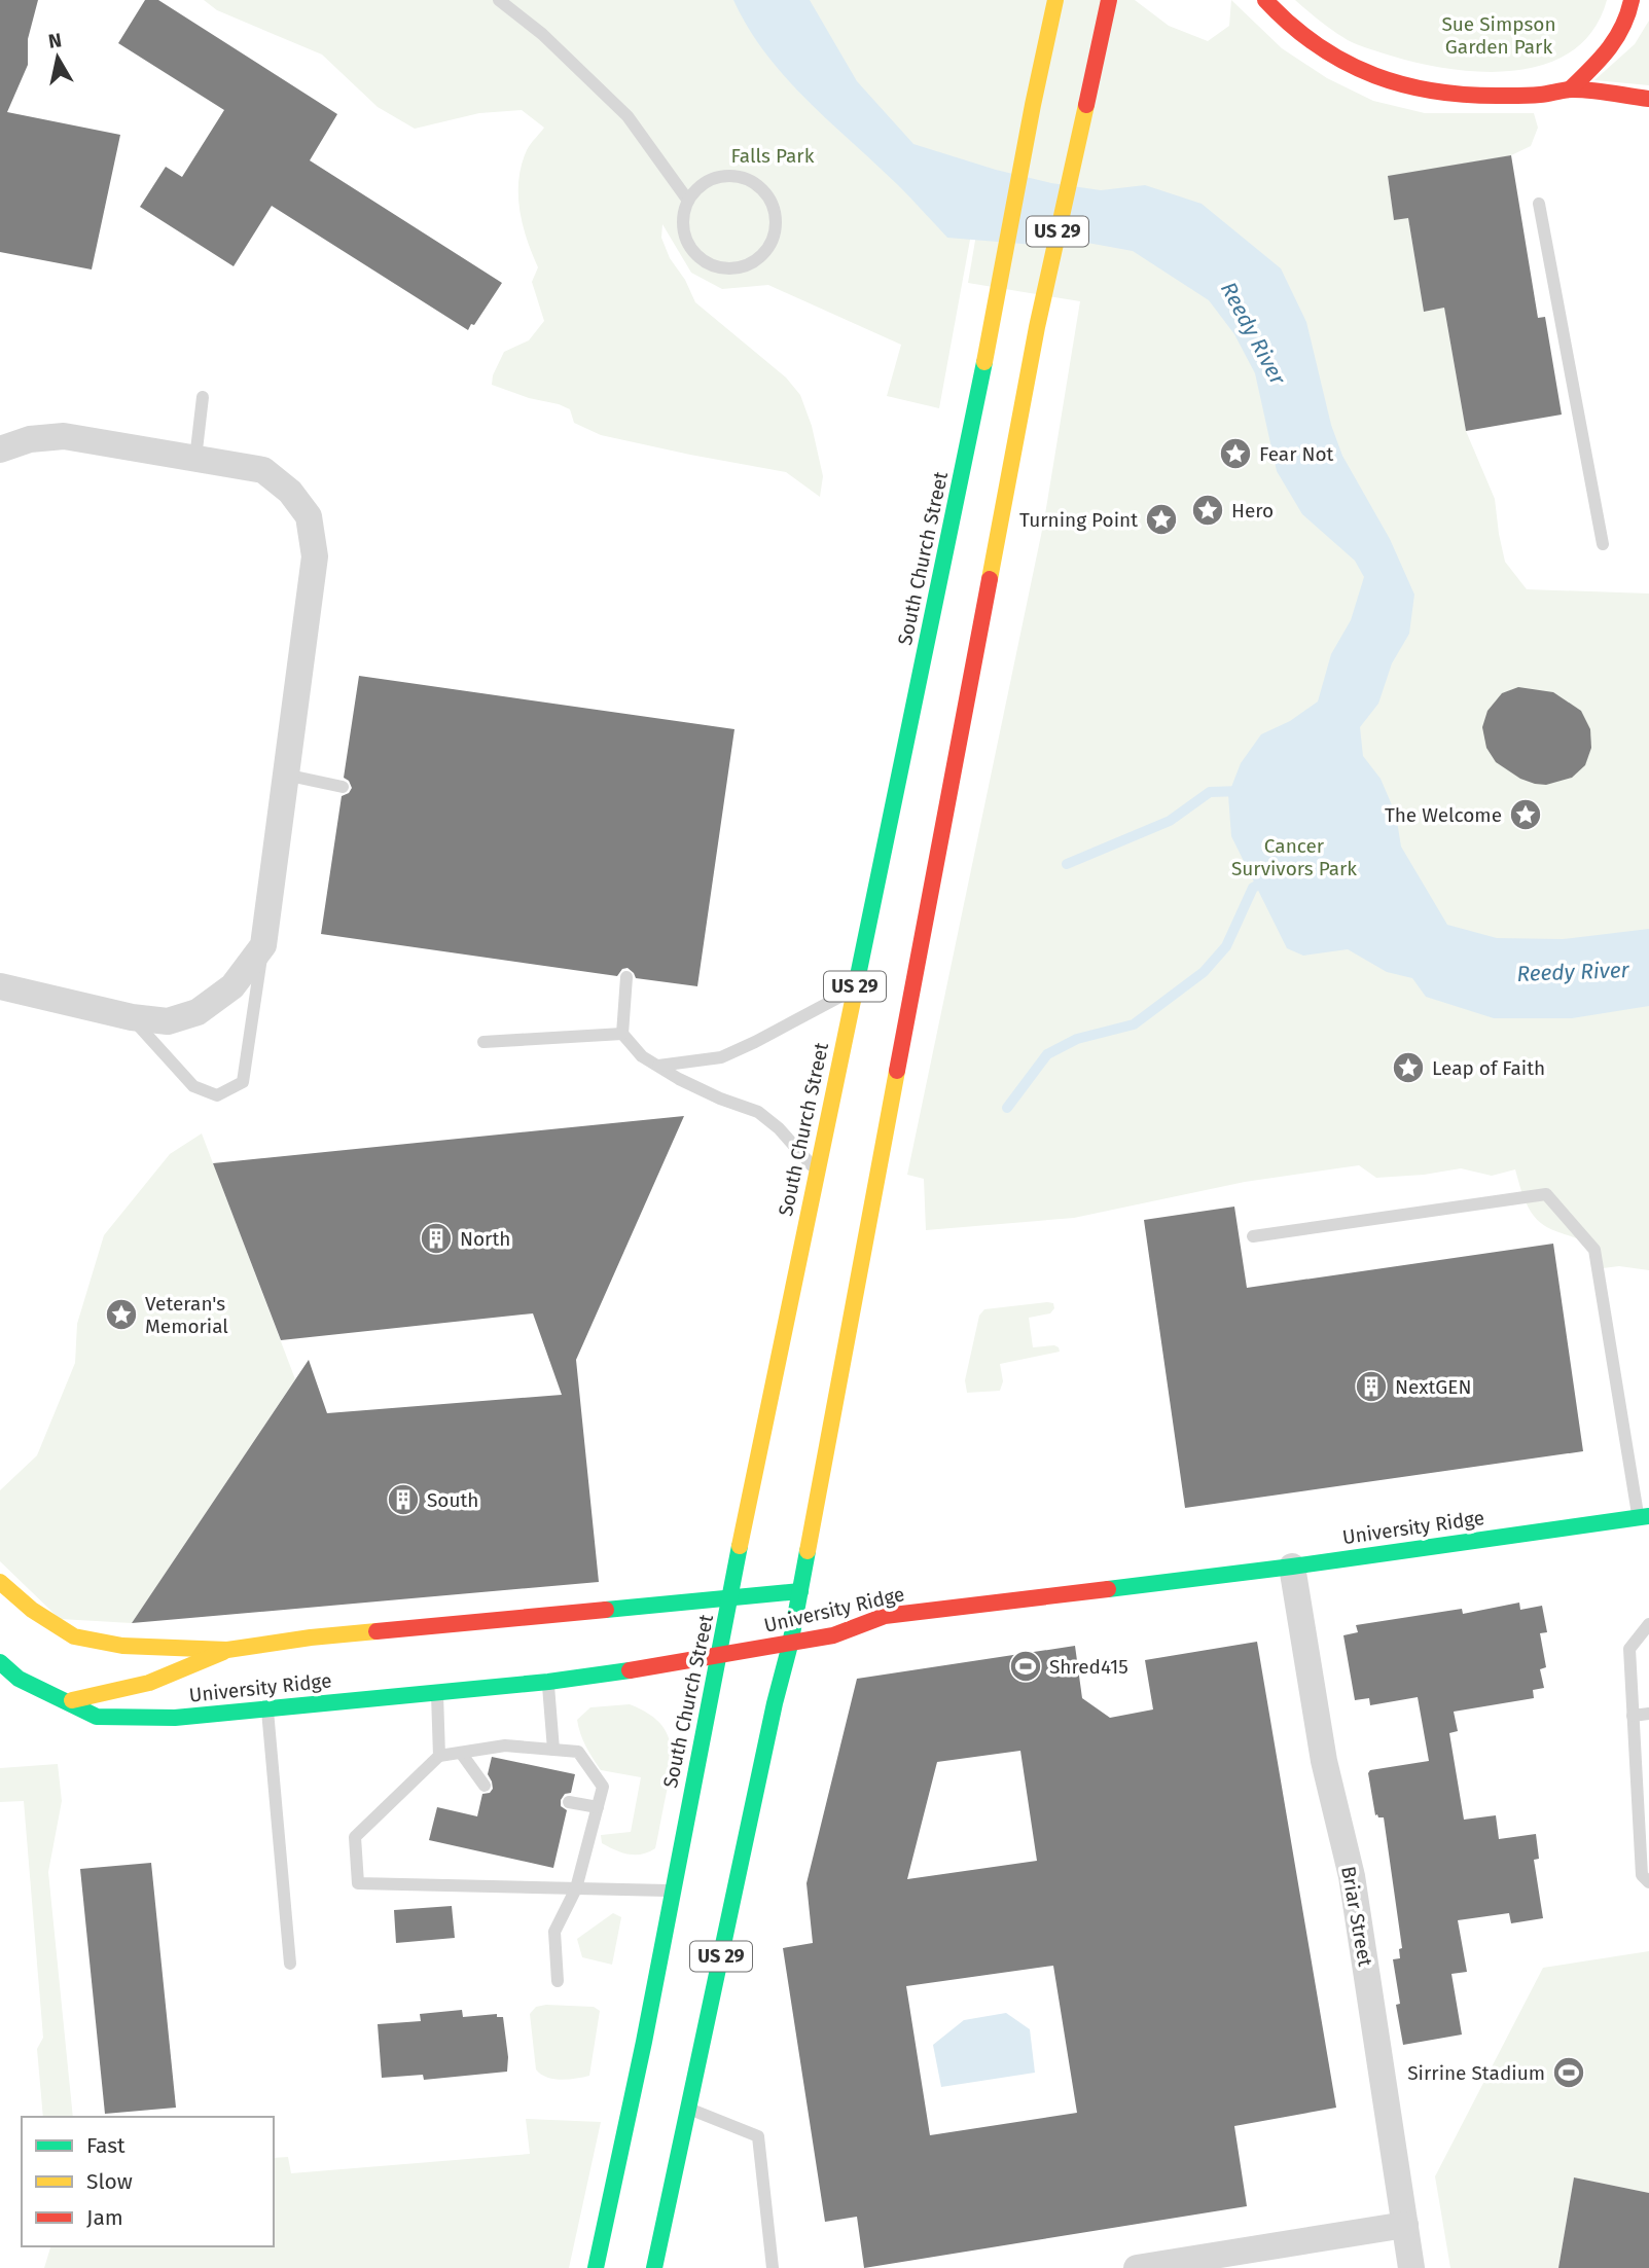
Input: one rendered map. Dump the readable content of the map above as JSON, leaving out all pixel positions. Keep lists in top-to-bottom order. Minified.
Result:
{"streets":{"main road":["US 29","South Church Street","University Ridge"],"street":["Briar Street"]},"crossings":[["US 29","University Ridge"],["South Church Street","University Ridge"],["University Ridge","Briar Street"]],"water":["Reedy River"],"parks":["Sue Simpson Garden Park","Falls Park","Cancer Survivors Park"],"places":{"place":["Fear Not","Hero","Turning Point","The Welcome","Leap of Faith","Veteran's Memorial"],"building":["North","NextGEN","South"],"sports":["Shred415","Sirrine Stadium"]},"legend":["Fast","Slow","Jam"],"north":"top"}
